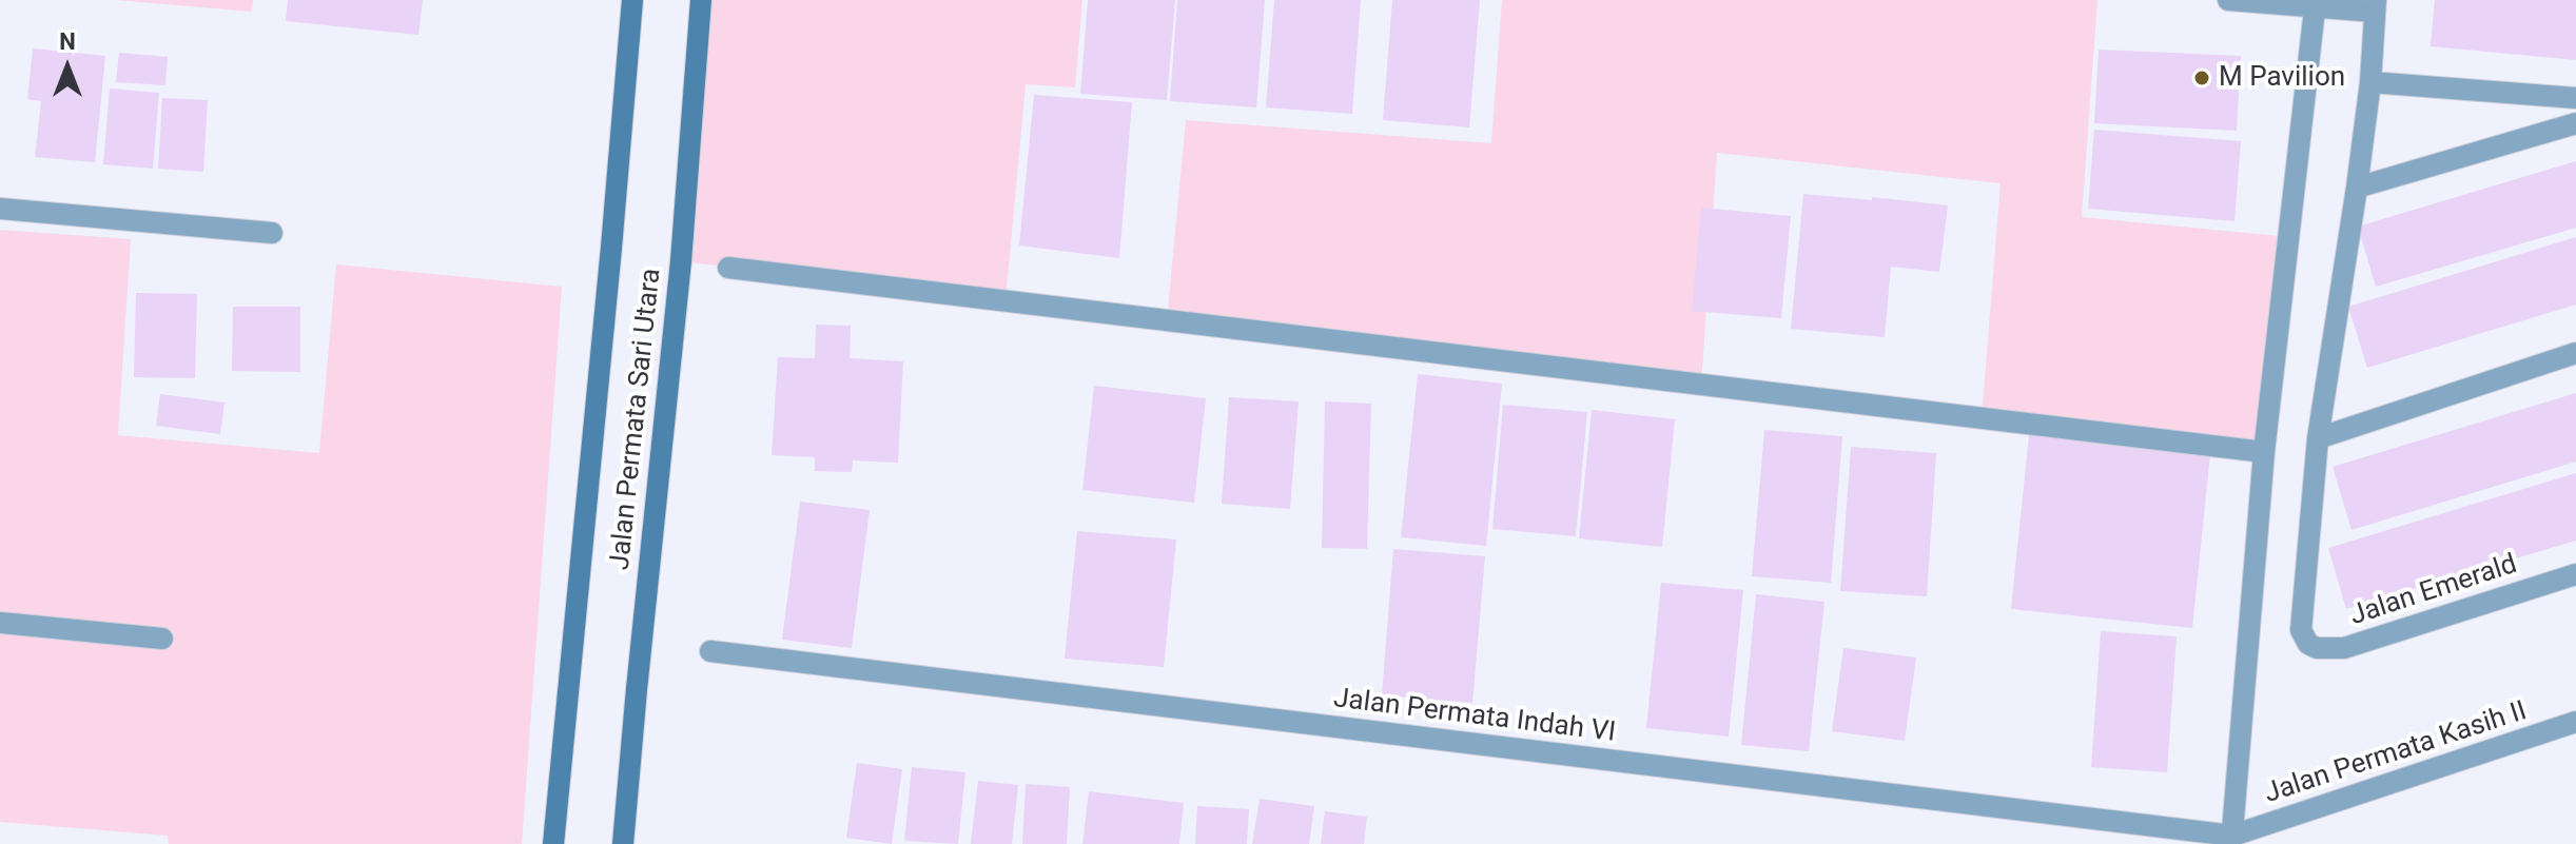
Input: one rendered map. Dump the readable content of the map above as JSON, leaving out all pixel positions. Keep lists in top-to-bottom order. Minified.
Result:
{"streets":{"street":["Jalan Permata Sari Utara","Jalan Emerald","Jalan Permata Indah VI","Jalan Permata Kasih II"]},"crossings":[["Jalan Permata Indah VI","Jalan Permata Kasih II"]],"places":["M Pavilion"],"north":"top"}
